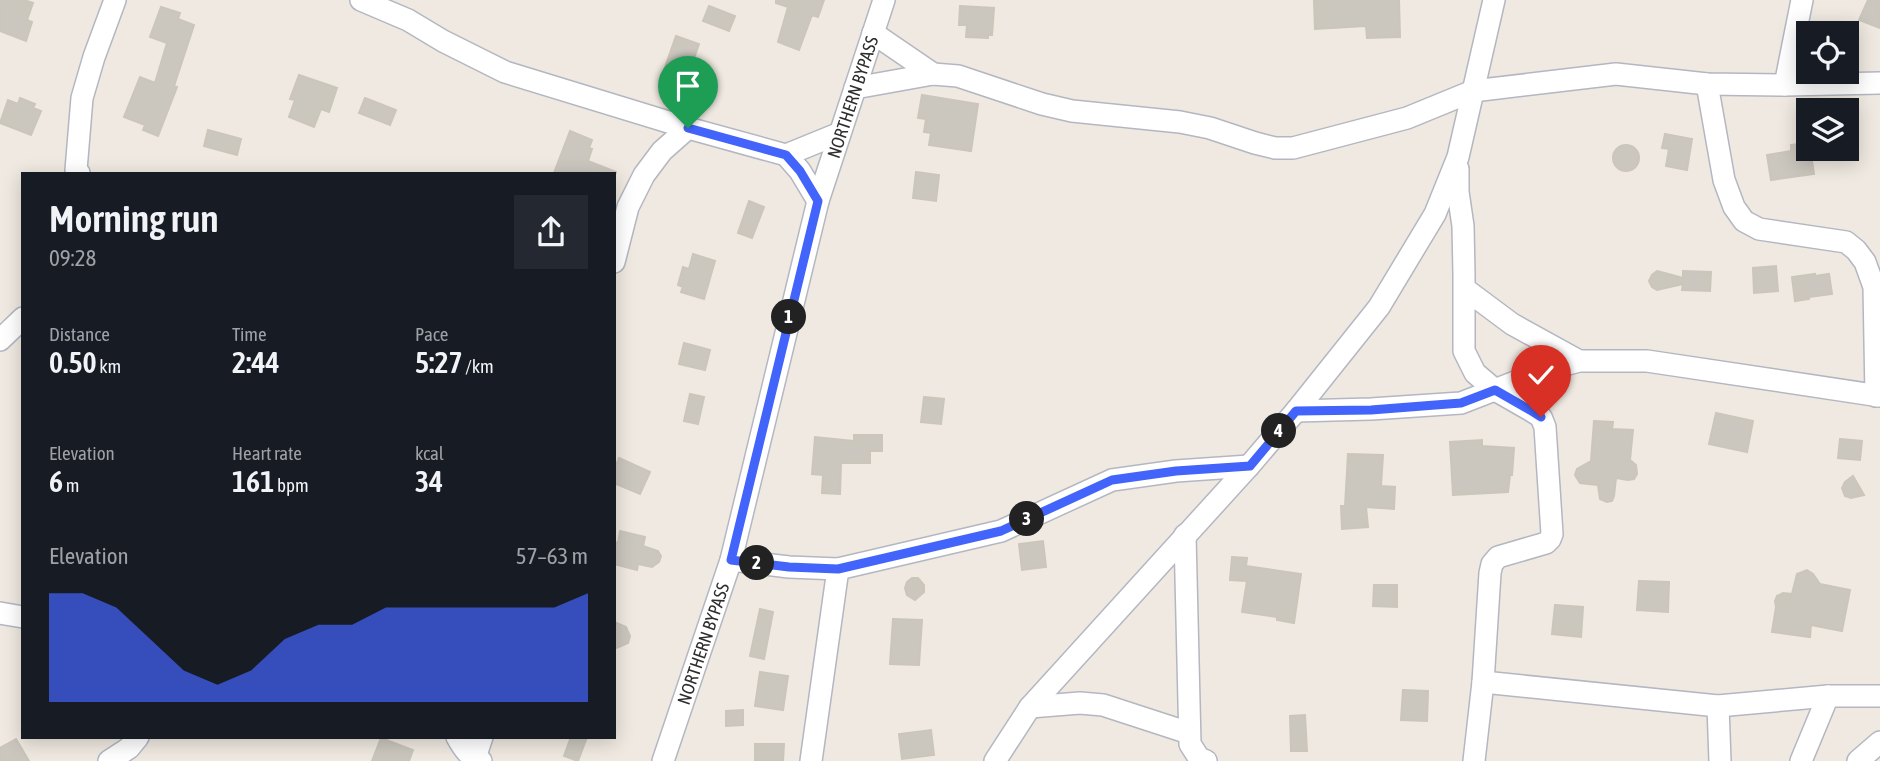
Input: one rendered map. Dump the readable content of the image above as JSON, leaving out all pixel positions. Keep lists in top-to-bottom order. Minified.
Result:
{"streets":{"street":["NORTHERN BYPASS"]},"page":{"heading":["Morning run","09:28"],"stats":[["Distance","0.50 km"],["Time","2:44"],["Pace","5:27 /km"],["Elevation","6 m"],["Heart rate","161 bpm"],["kcal","34"]],"pins":["1","4","3","2"],"chart":["Elevation","57–63 m"]}}
